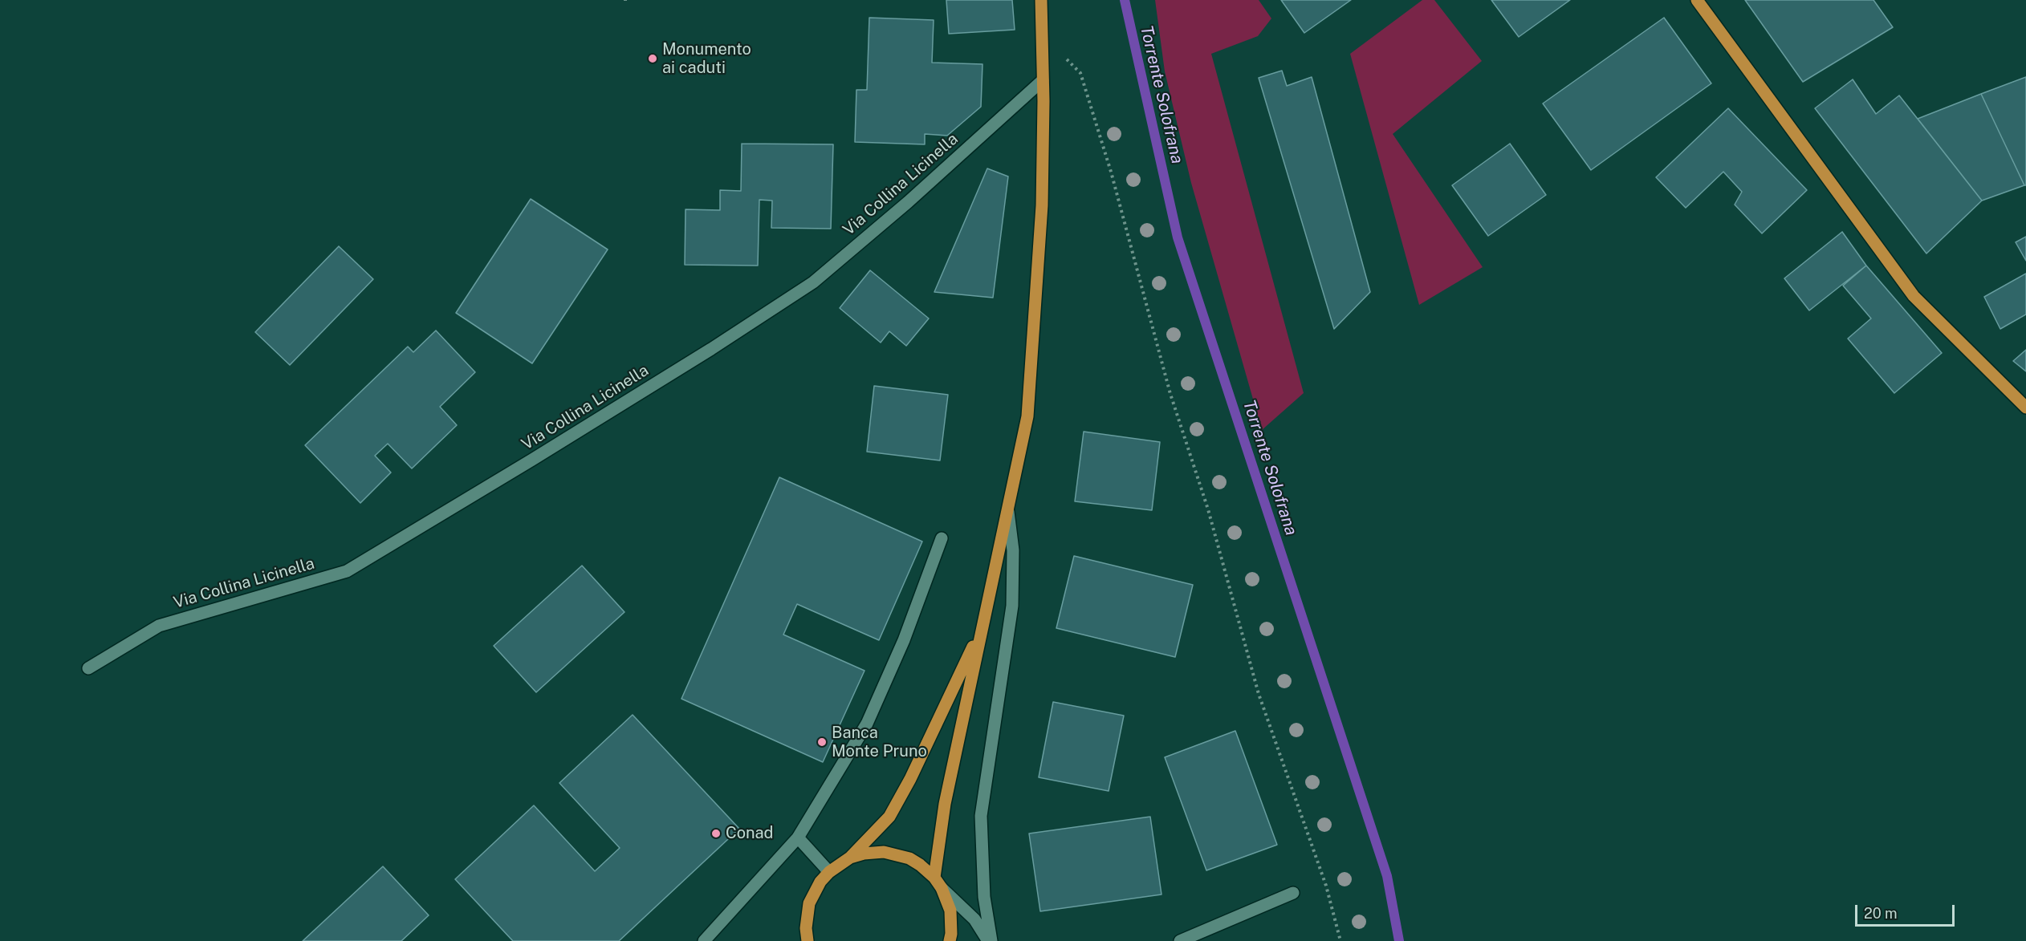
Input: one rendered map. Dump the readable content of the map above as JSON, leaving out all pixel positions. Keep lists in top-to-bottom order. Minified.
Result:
{"streets":{"street":["Via Collina Licinella"]},"water":["Torrente Solofrana"],"places":["Monumento ai caduti","Banca Monte Pruno","Conad"],"scale_bar":"20 m"}
